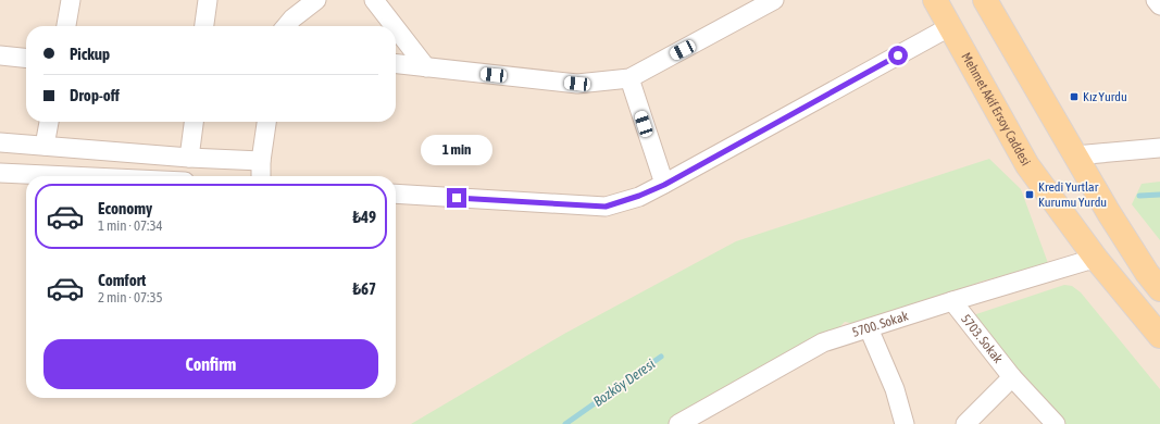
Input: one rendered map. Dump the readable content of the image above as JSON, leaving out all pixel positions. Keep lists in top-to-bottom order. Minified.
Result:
{"streets":{"main road":["Mehmet Akif Ersoy Caddesi"],"street":["5700. Sokak","5703. Sokak"]},"crossings":[["Mehmet Akif Ersoy Caddesi","5700. Sokak"],["5700. Sokak","5703. Sokak"]],"water":["Bozköy Deresi"],"places":{"transit":["Kız Yurdu","Kredi Yurtlar Kurumu Yurdu"]},"page":{"banner":["Pickup","Drop-off"],"bubble":"1 min","list":[{"name":"Economy","note":"1 min · 07:34","value":"₺49"},{"name":"Comfort","note":"2 min · 07:35","value":"₺67"}],"buttons":"Confirm"}}
